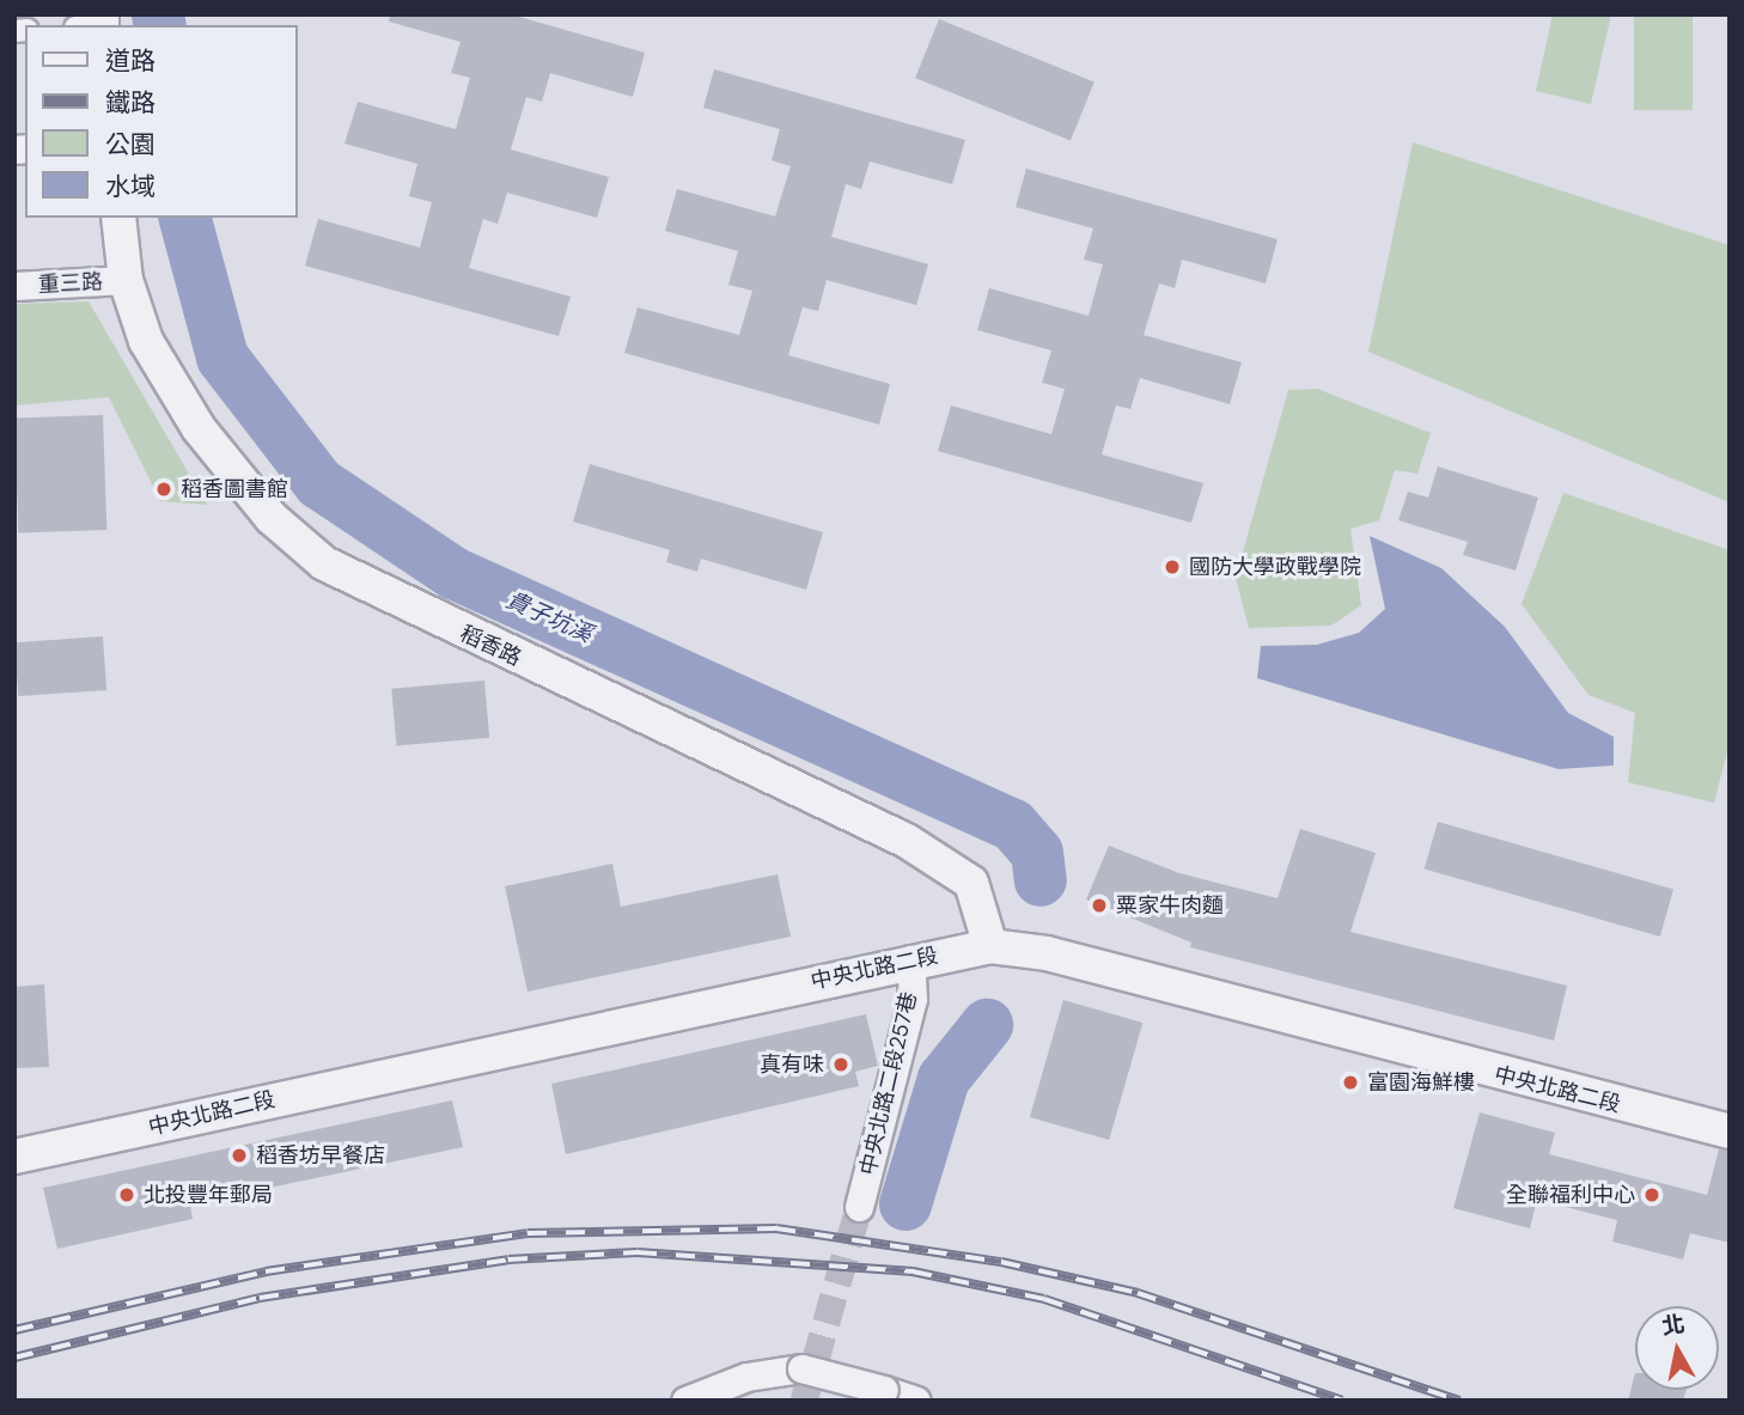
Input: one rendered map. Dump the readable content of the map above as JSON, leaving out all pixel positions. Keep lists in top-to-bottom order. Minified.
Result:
{"streets":{"street":["重三路","稻香路","中央北路二段","中央北路二段257巷"]},"crossings":[["重三路","稻香路"],["稻香路","中央北路二段"],["中央北路二段","中央北路二段257巷"]],"water":["貴子坑溪"],"places":["稻香圖書館","國防大學政戰學院","粟家牛肉麵","真有味","富園海鮮樓","稻香坊早餐店","北投豐年郵局","全聯福利中心"],"legend":["道路","鐵路","公園","水域"],"north":"top"}
